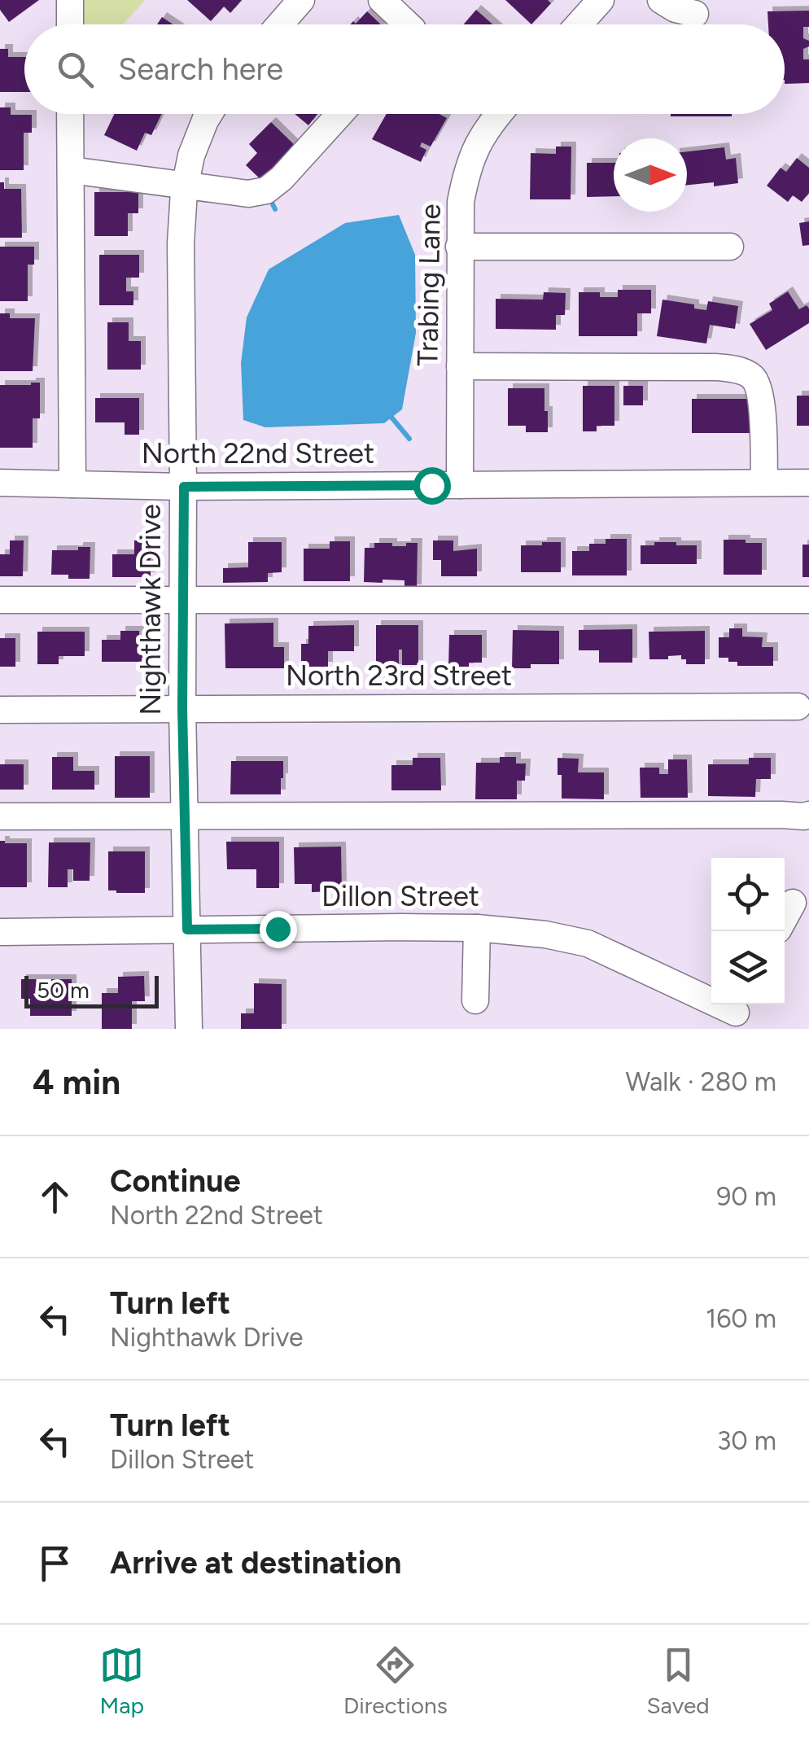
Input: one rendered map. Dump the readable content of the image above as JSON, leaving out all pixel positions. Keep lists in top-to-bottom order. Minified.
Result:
{"streets":{"street":["Trabing Lane","North 22nd Street","Nighthawk Drive","North 23rd Street","Dillon Street"]},"crossings":[["Trabing Lane","North 22nd Street"],["North 22nd Street","Nighthawk Drive"],["Nighthawk Drive","North 23rd Street"],["Nighthawk Drive","Dillon Street"]],"scale_bar":"50 m","north":"right","page":{"search":"Search here","scale":"50 m","heading":["4 min","Walk · 280 m"],"list":[["Continue","North 22nd Street","90 m"],["Turn left","Nighthawk Drive","160 m"],["Turn left","Dillon Street","30 m"],"Arrive at destination"],"nav":["Map","Directions","Saved"]}}
